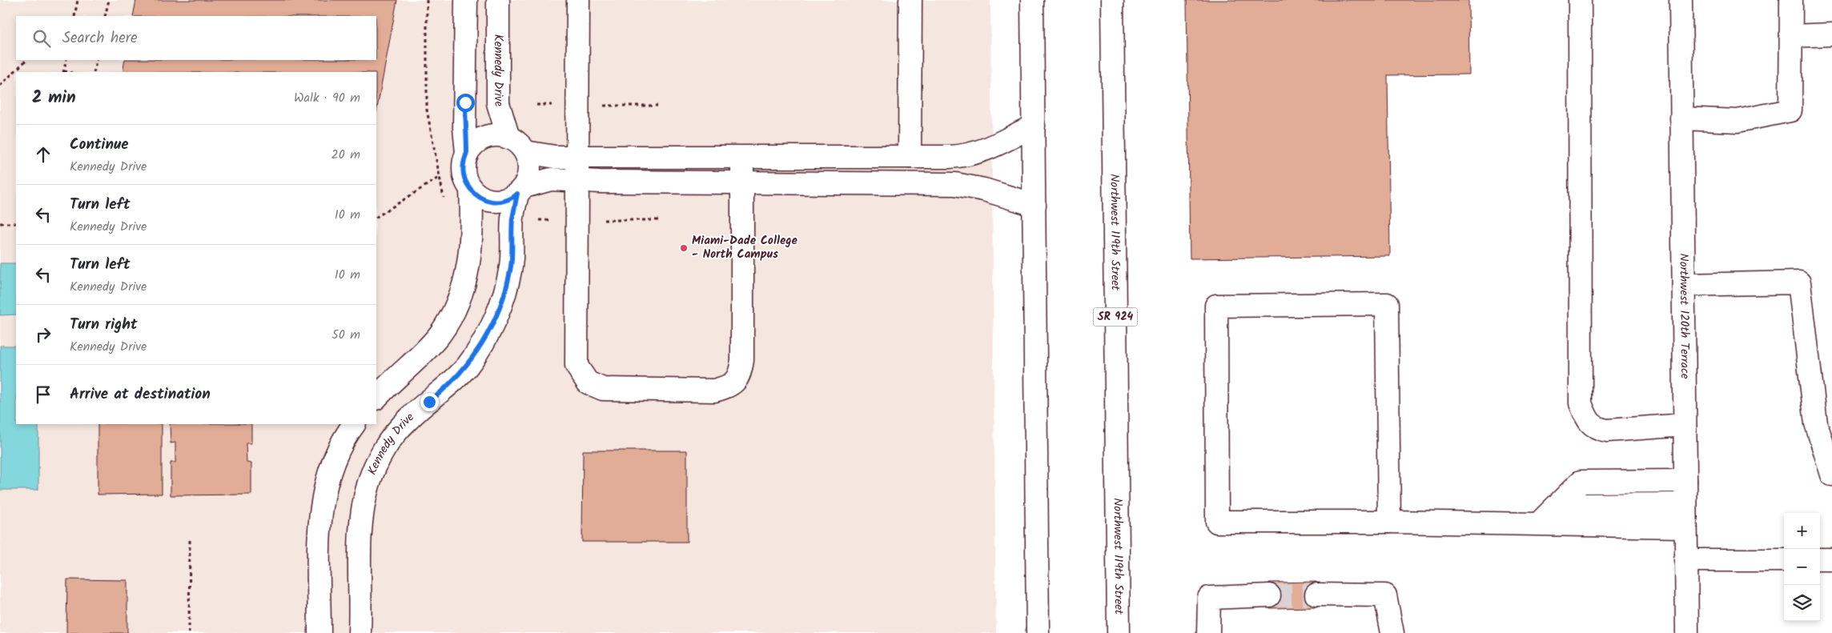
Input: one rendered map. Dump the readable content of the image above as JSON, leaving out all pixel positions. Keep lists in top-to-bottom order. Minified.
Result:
{"streets":{"main road":["Kennedy Drive","Northwest 119th Street","SR 924","Northwest 120th Terrace"]},"places":["Miami-Dade College - North Campus"],"page":{"search":"Search here","heading":["2 min","Walk · 90 m"],"list":[["Continue","Kennedy Drive","20 m"],["Turn left","Kennedy Drive","10 m"],["Turn left","Kennedy Drive","10 m"],["Turn right","Kennedy Drive","50 m"],"Arrive at destination"],"map_buttons":["+","−"]}}
